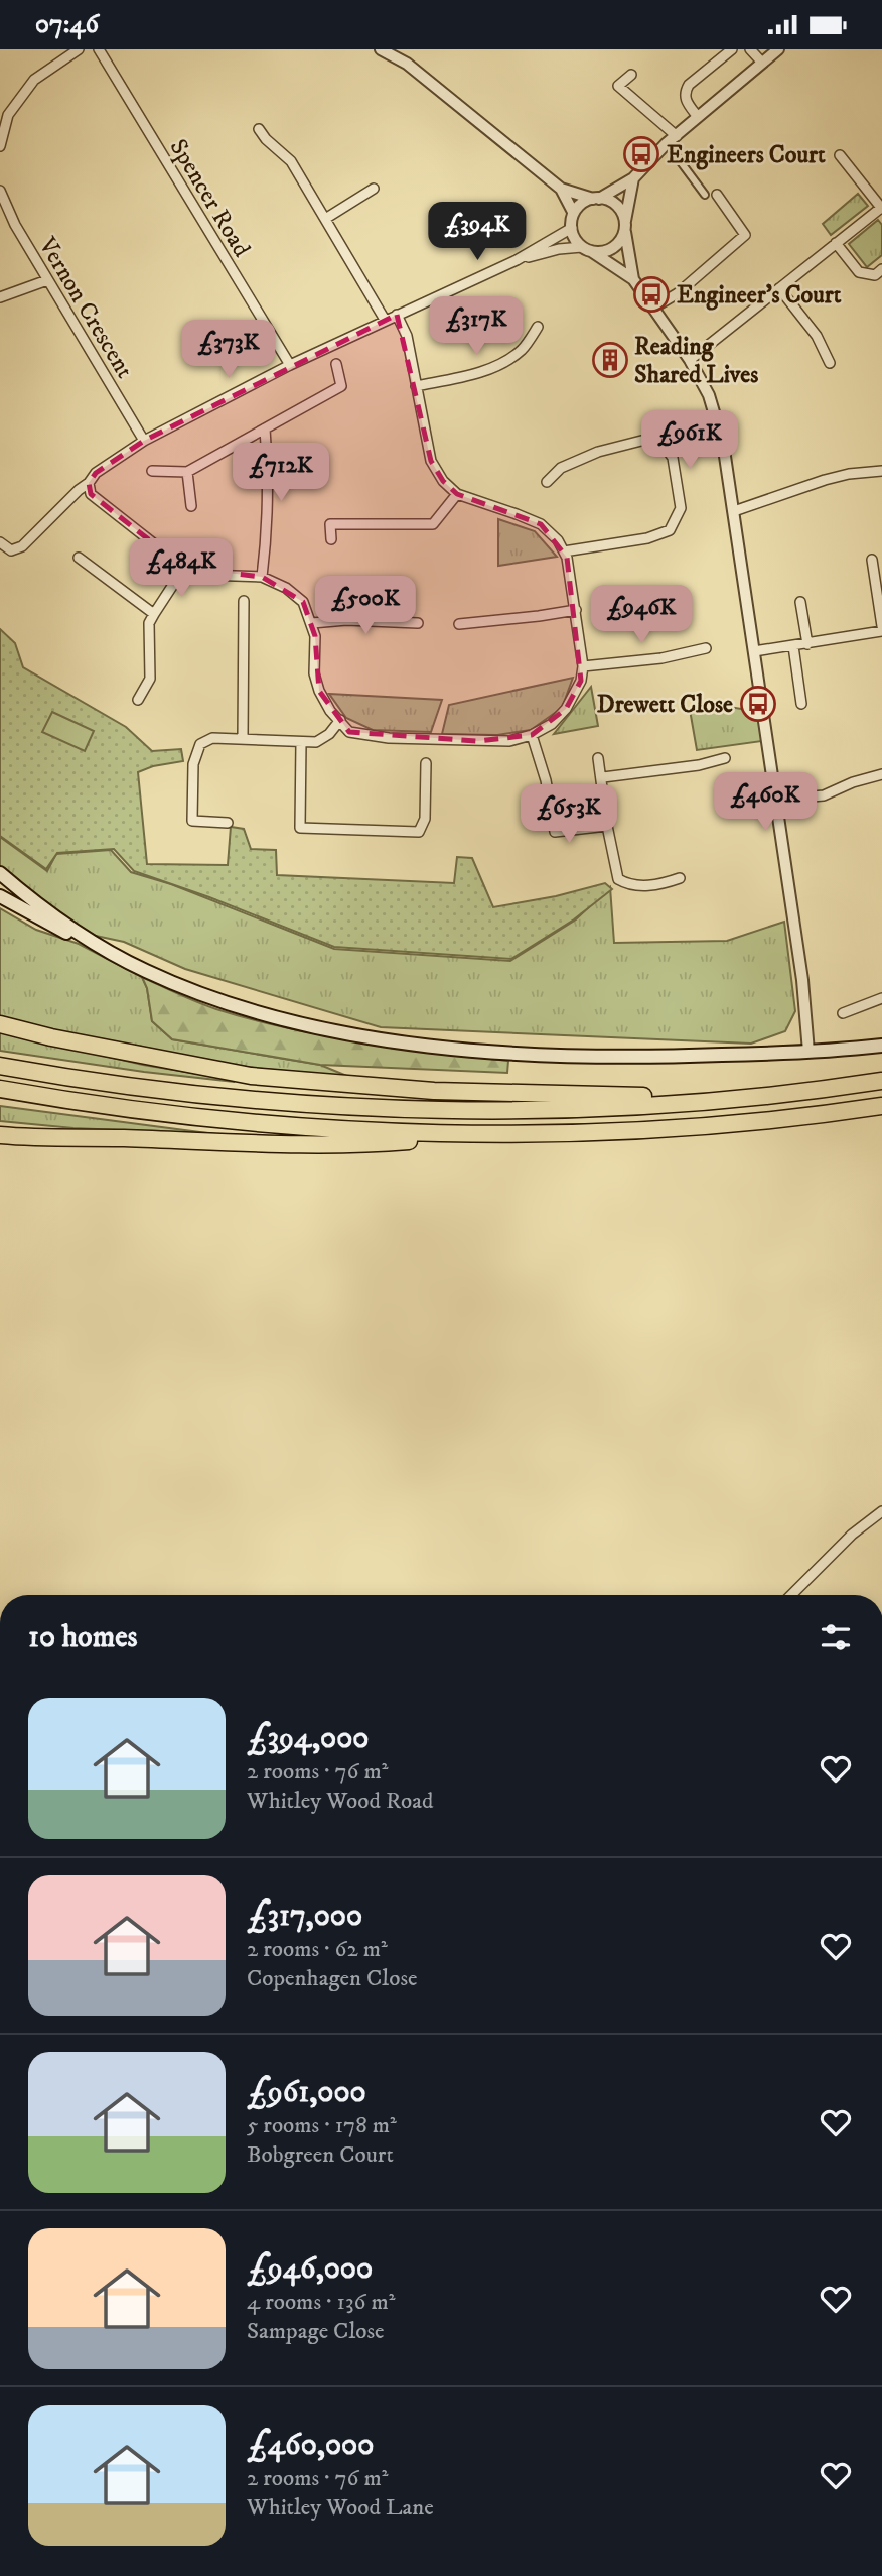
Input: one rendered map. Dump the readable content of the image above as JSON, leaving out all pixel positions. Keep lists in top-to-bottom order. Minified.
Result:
{"streets":{"street":["Spencer Road","Vernon Crescent"]},"places":{"bus stop":["Engineers Court","Engineer's Court","Drewett Close"],"building":["Reading Shared Lives"]},"page":{"status":"07:46","price":["£394K","£317K","£373K","£961K","£712K","£484K","£500K","£946K","£460K","£653K"],"heading":"10 homes","list":[{"name":"£394,000","note":"2 rooms · 76 m² · Whitley Wood Road"},{"name":"£317,000","note":"2 rooms · 62 m² · Copenhagen Close"},{"name":"£961,000","note":"5 rooms · 178 m² · Bobgreen Court"},{"name":"£946,000","note":"4 rooms · 136 m² · Sampage Close"},{"name":"£460,000","note":"2 rooms · 76 m² · Whitley Wood Lane"}]}}
